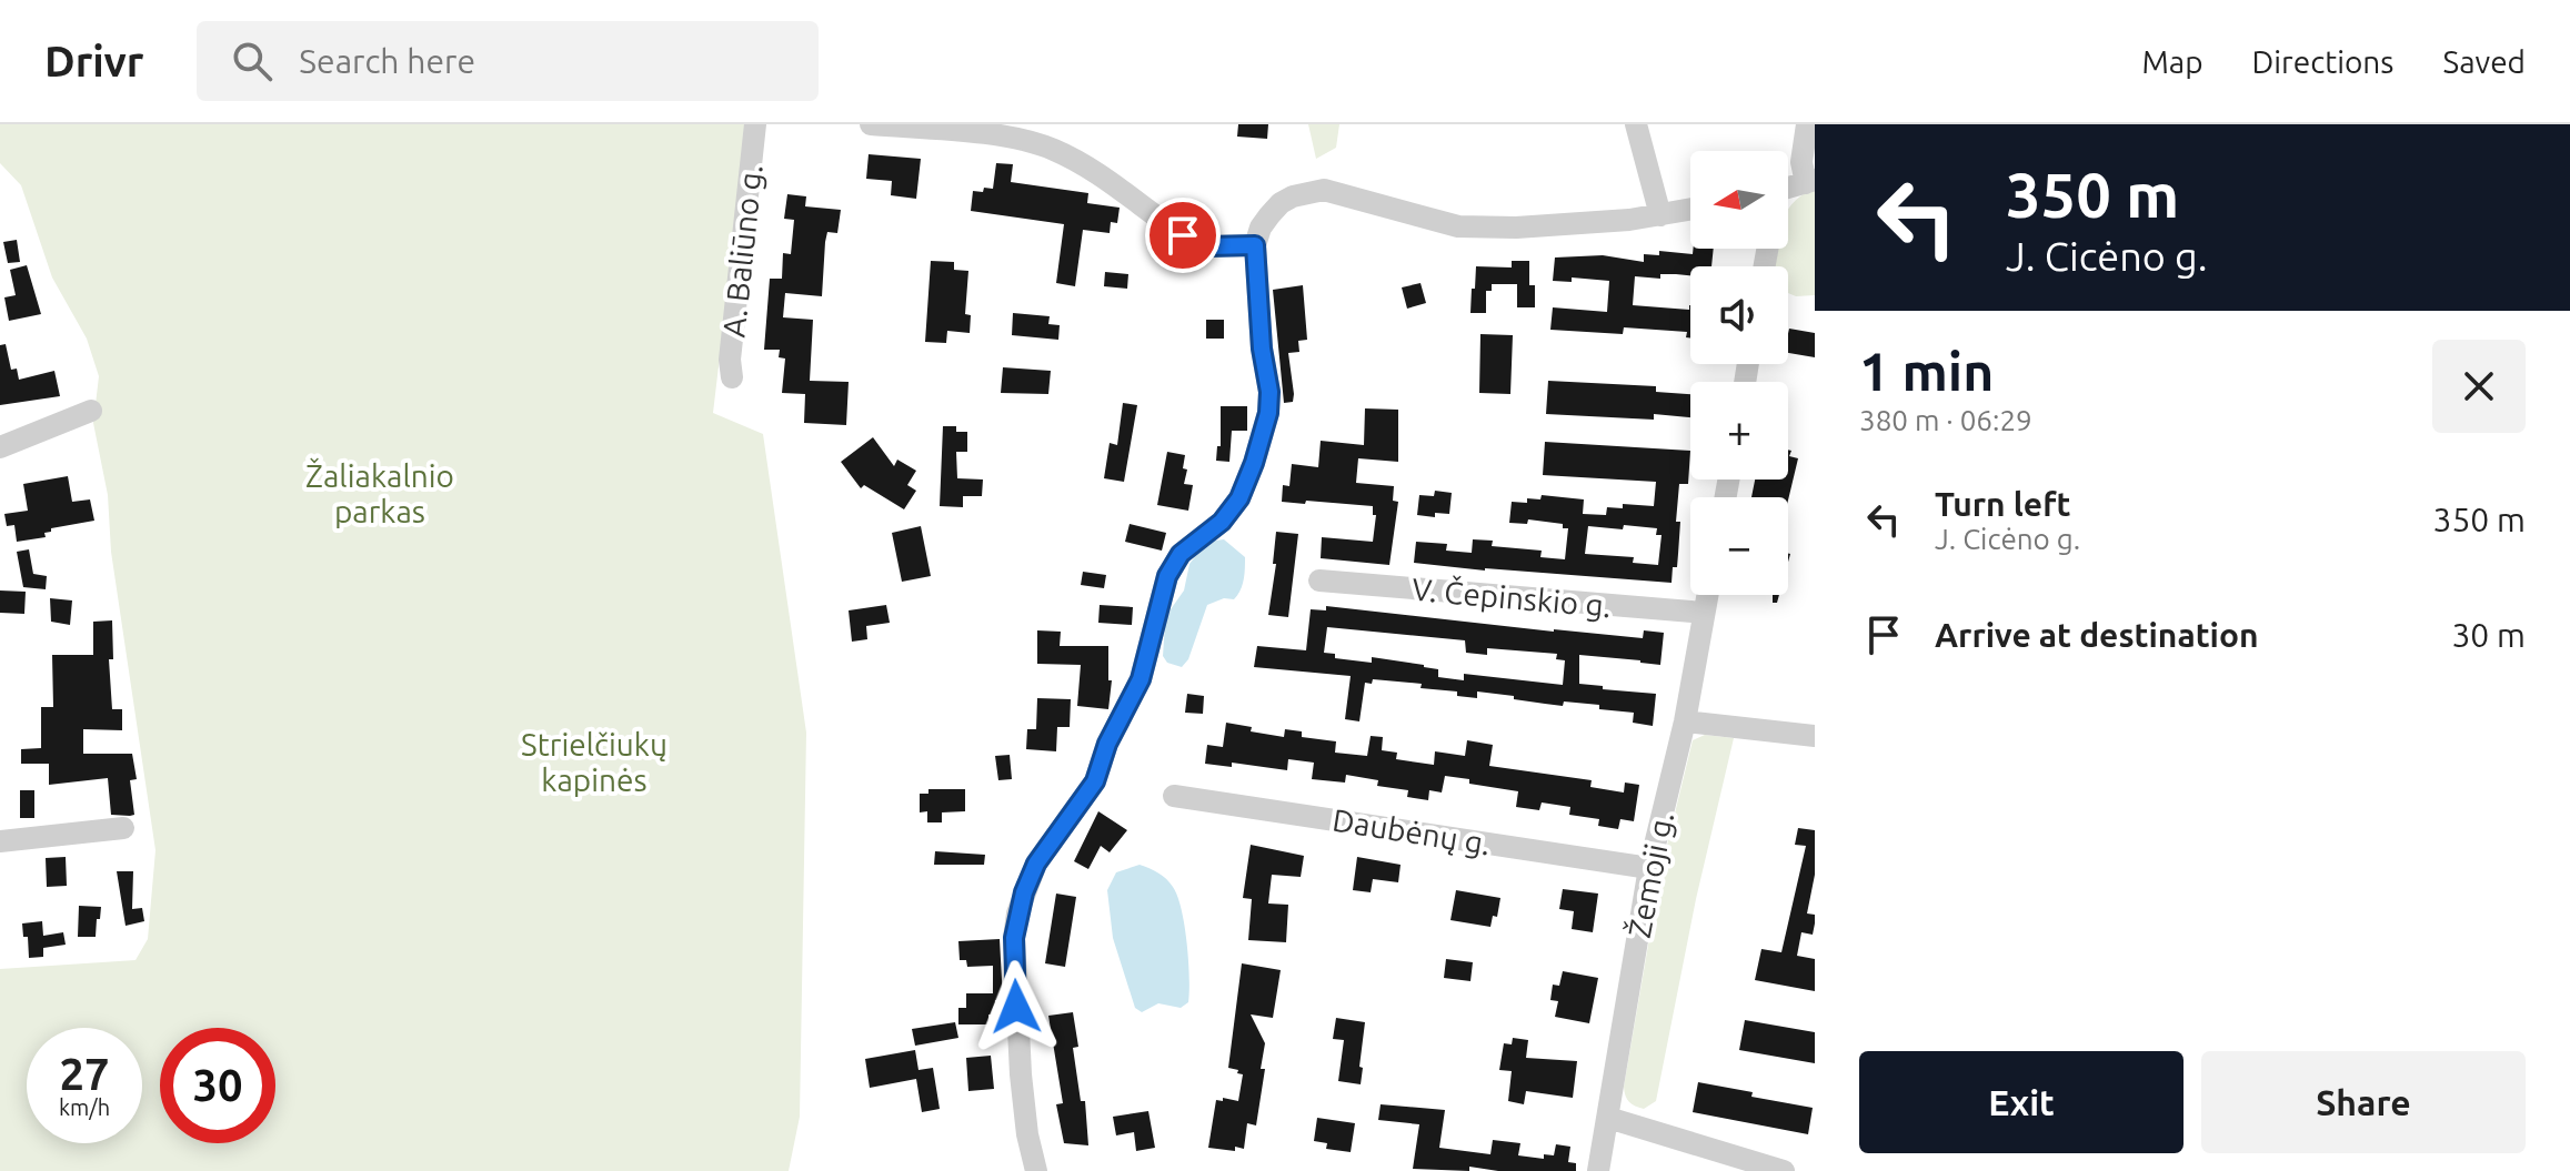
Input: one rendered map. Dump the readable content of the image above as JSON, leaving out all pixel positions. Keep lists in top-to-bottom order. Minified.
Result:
{"streets":{"street":["A. Baliūno g.","V. Čepinskio g.","Daubėnų g.","Žemoji g."]},"crossings":[["V. Čepinskio g.","Žemoji g."],["Daubėnų g.","Žemoji g."]],"parks":["Žaliakalnio parkas","Strielčiukų kapinės"],"north":"left","page":{"header":"Drivr","search":"Search here","nav":["Map","Directions","Saved"],"turn":["350 m","J. Cicėno g."],"map_buttons":["+","−"],"heading":["1 min","380 m · 06:29"],"list":[{"name":"Turn left","note":"J. Cicėno g.","value":"350 m"},{"name":"Arrive at destination","value":"30 m"}],"speed":"27 km/h","limit":"30","buttons":["Exit","Share"]}}
